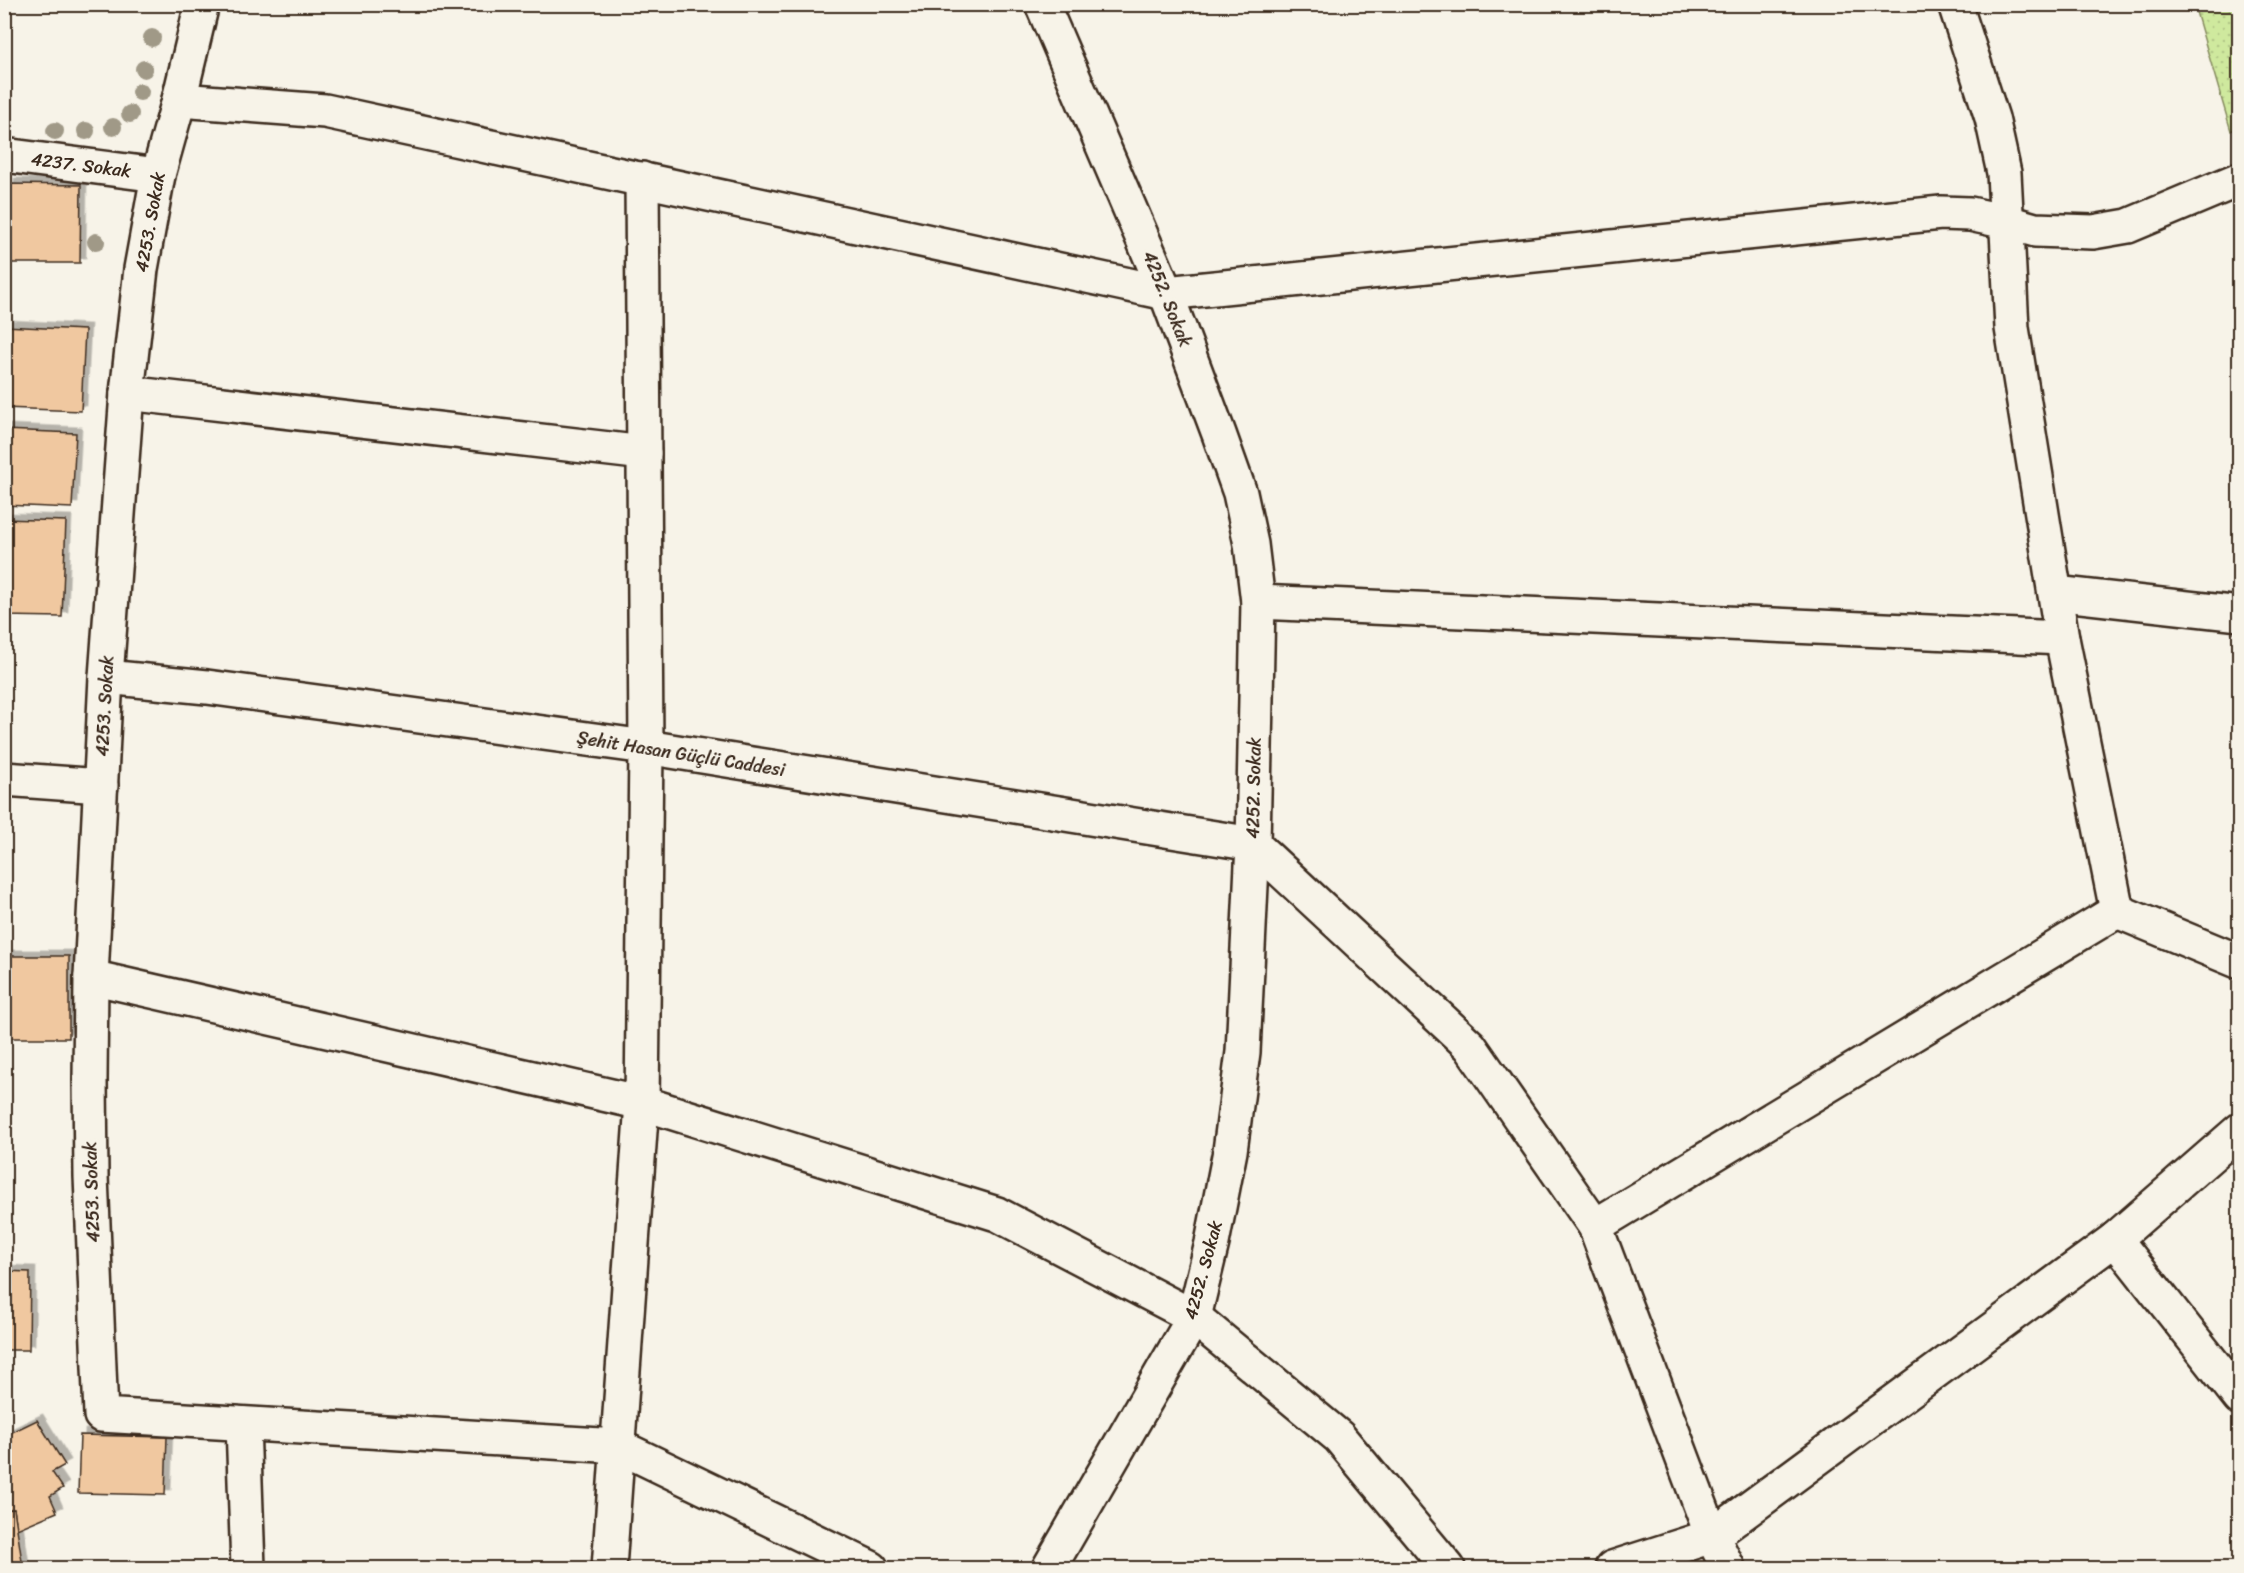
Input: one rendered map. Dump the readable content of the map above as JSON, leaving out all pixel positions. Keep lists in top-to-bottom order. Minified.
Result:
{"streets":{"street":["4237. Sokak","4253. Sokak","4252. Sokak","Şehit Hasan Güçlü Caddesi"]},"crossings":[["4237. Sokak","4253. Sokak"],["4253. Sokak","Şehit Hasan Güçlü Caddesi"],["4252. Sokak","Şehit Hasan Güçlü Caddesi"]]}
